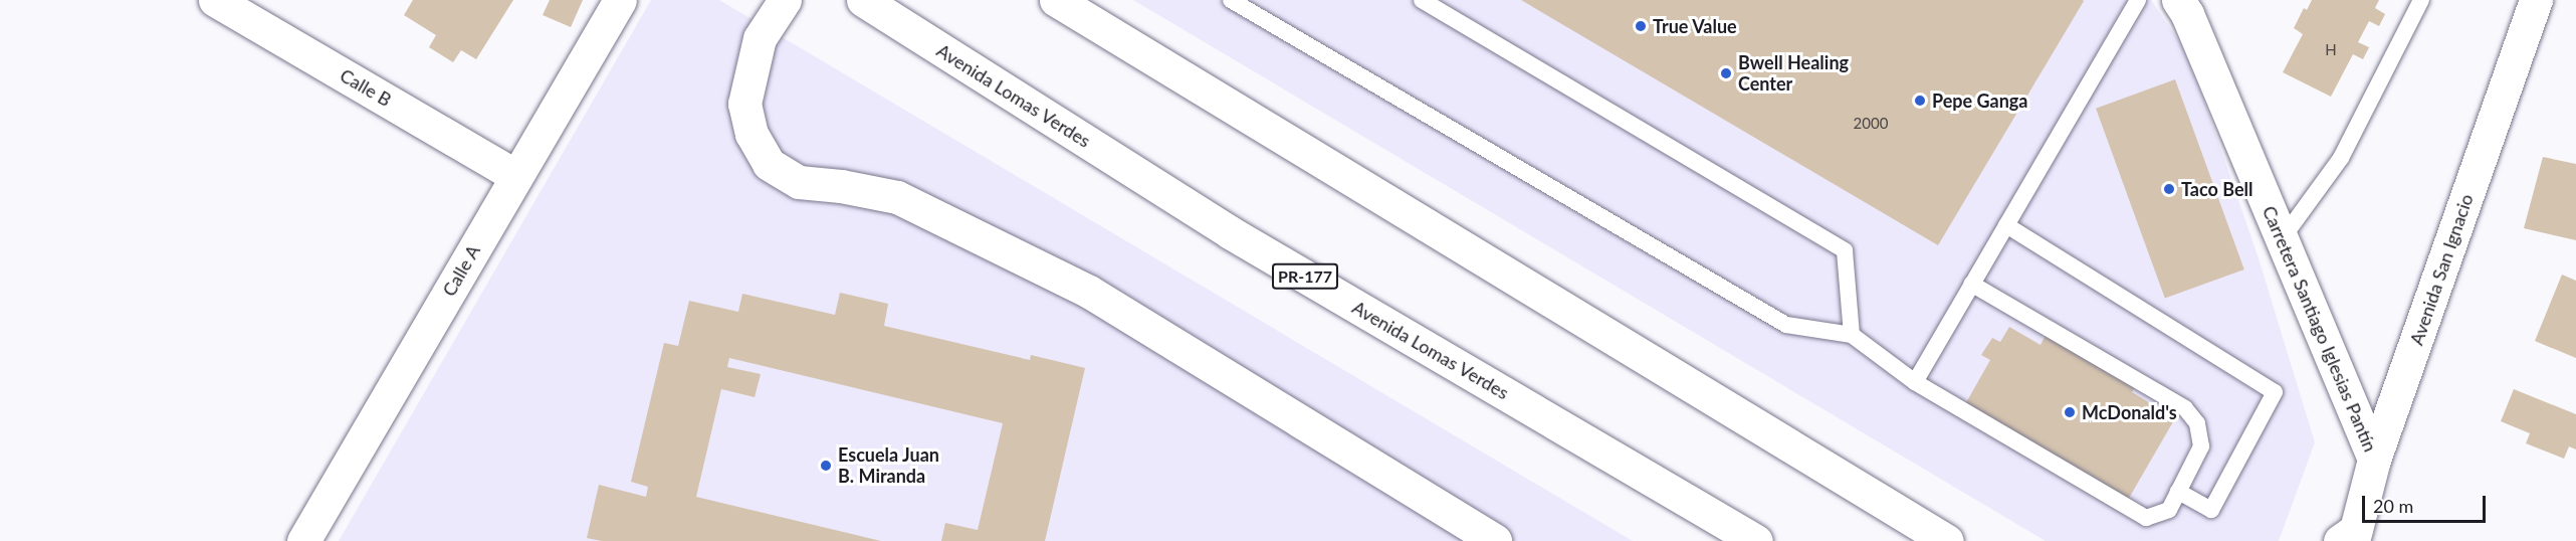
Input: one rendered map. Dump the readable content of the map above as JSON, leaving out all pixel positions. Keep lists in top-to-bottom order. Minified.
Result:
{"streets":{"street":["Calle B","Avenida Lomas Verdes","Avenida San Ignacio","Calle A","PR-177","Carretera Santiago Iglesias Pantín"]},"crossings":[["Calle B","Calle A"],["Avenida San Ignacio","Carretera Santiago Iglesias Pantín"]],"places":["True Value","Bwell Healing Center","Pepe Ganga","Taco Bell","McDonald's","Escuela Juan B. Miranda"],"house_numbers":["H","2000"],"scale_bar":"20 m"}
